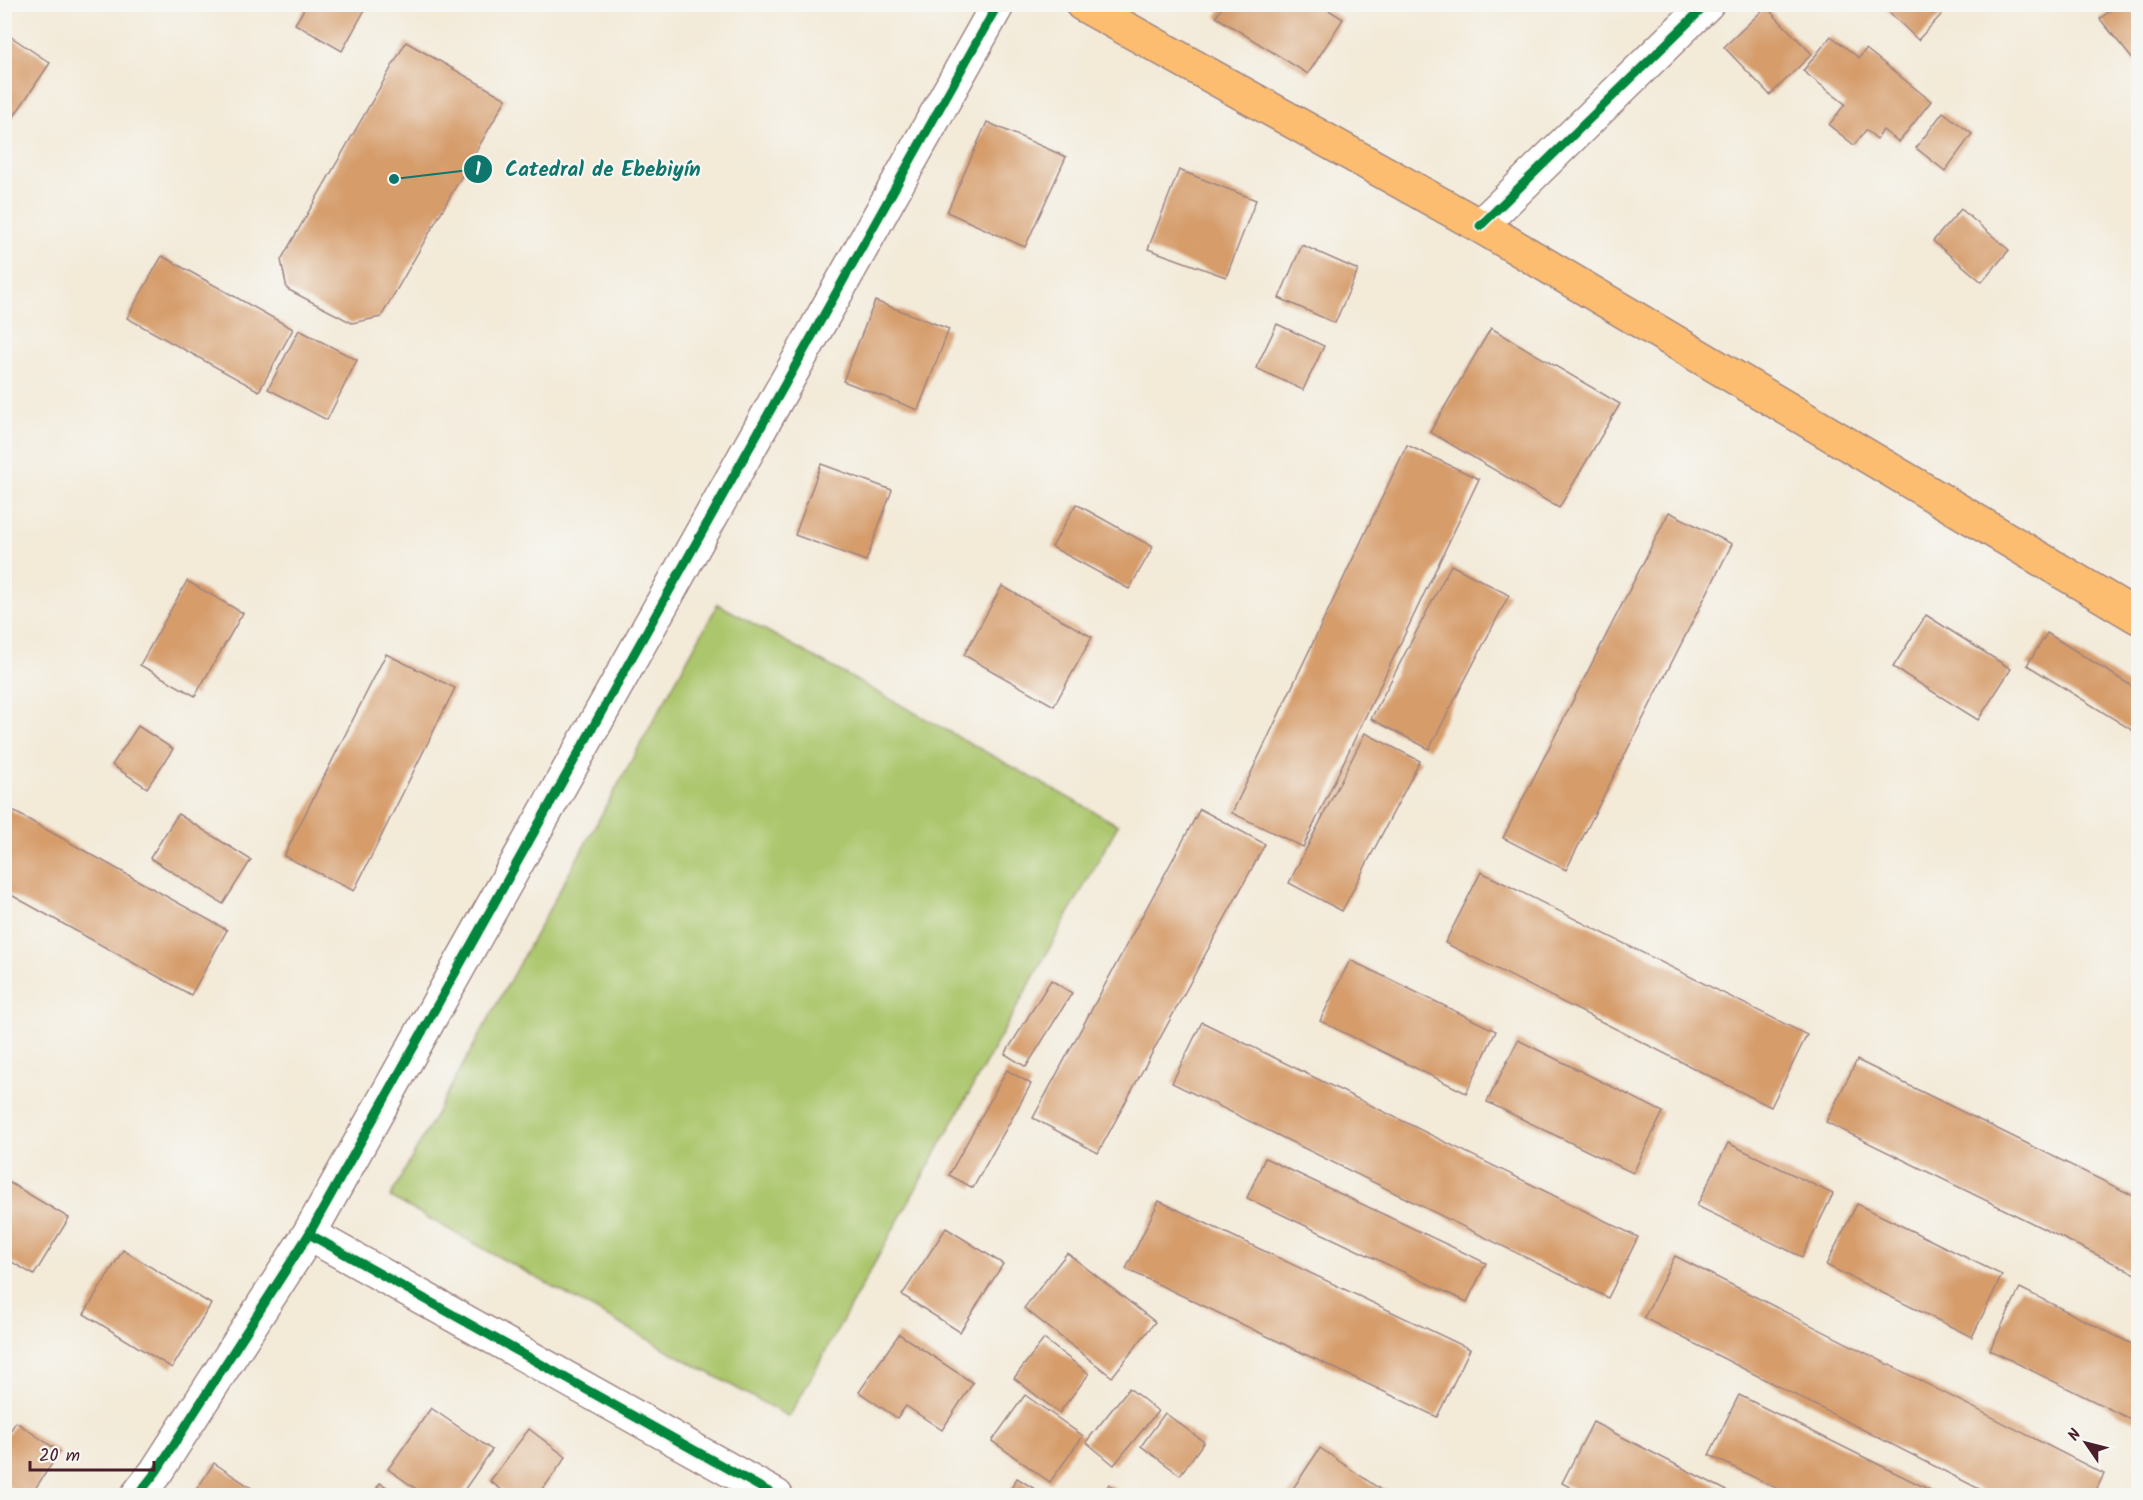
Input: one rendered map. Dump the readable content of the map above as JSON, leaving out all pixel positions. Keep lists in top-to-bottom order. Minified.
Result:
{"places":["Catedral de Ebebiyín"],"scale_bar":"20 m","north":"top left"}
